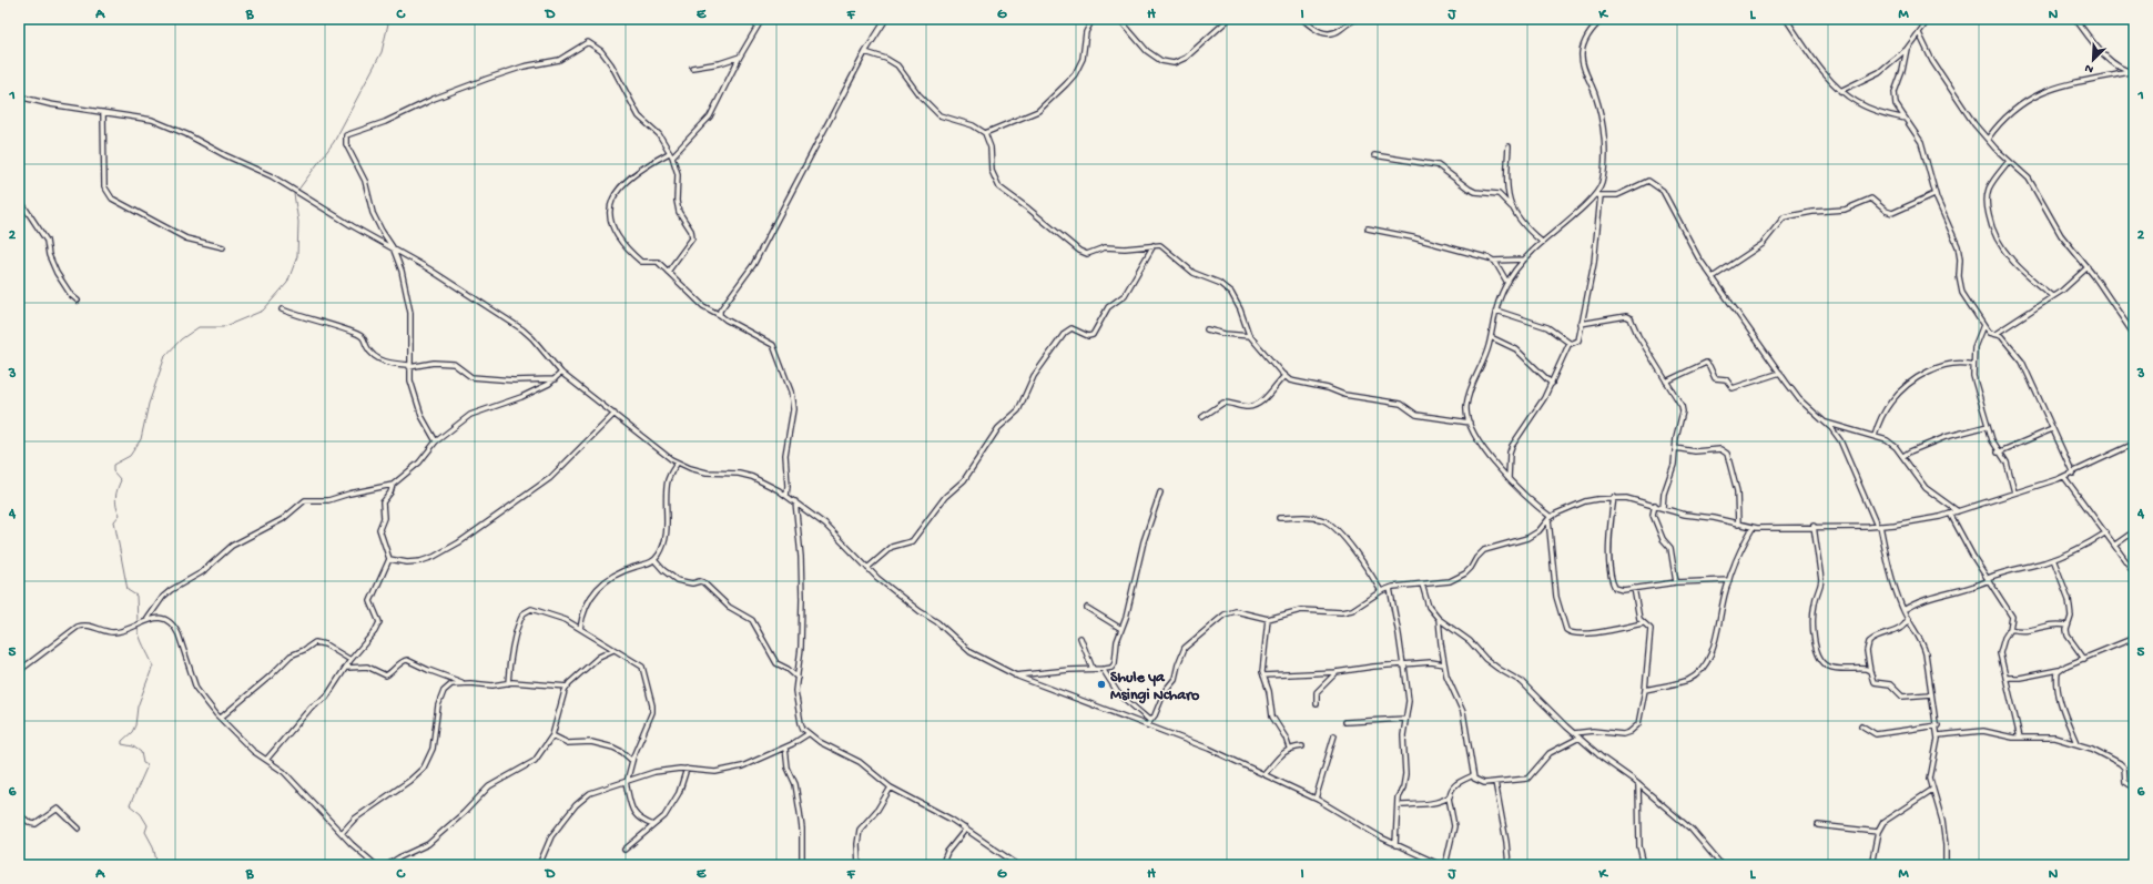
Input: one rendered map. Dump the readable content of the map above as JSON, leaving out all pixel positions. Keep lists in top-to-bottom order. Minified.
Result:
{"places":["Shule ya Msingi Ncharo"],"north":"bottom left","grid":{"columns":["A","B","C","D","E","F","G","H","I","J","K","L","M","N"],"rows":["1","2","3","4","5","6"]}}
